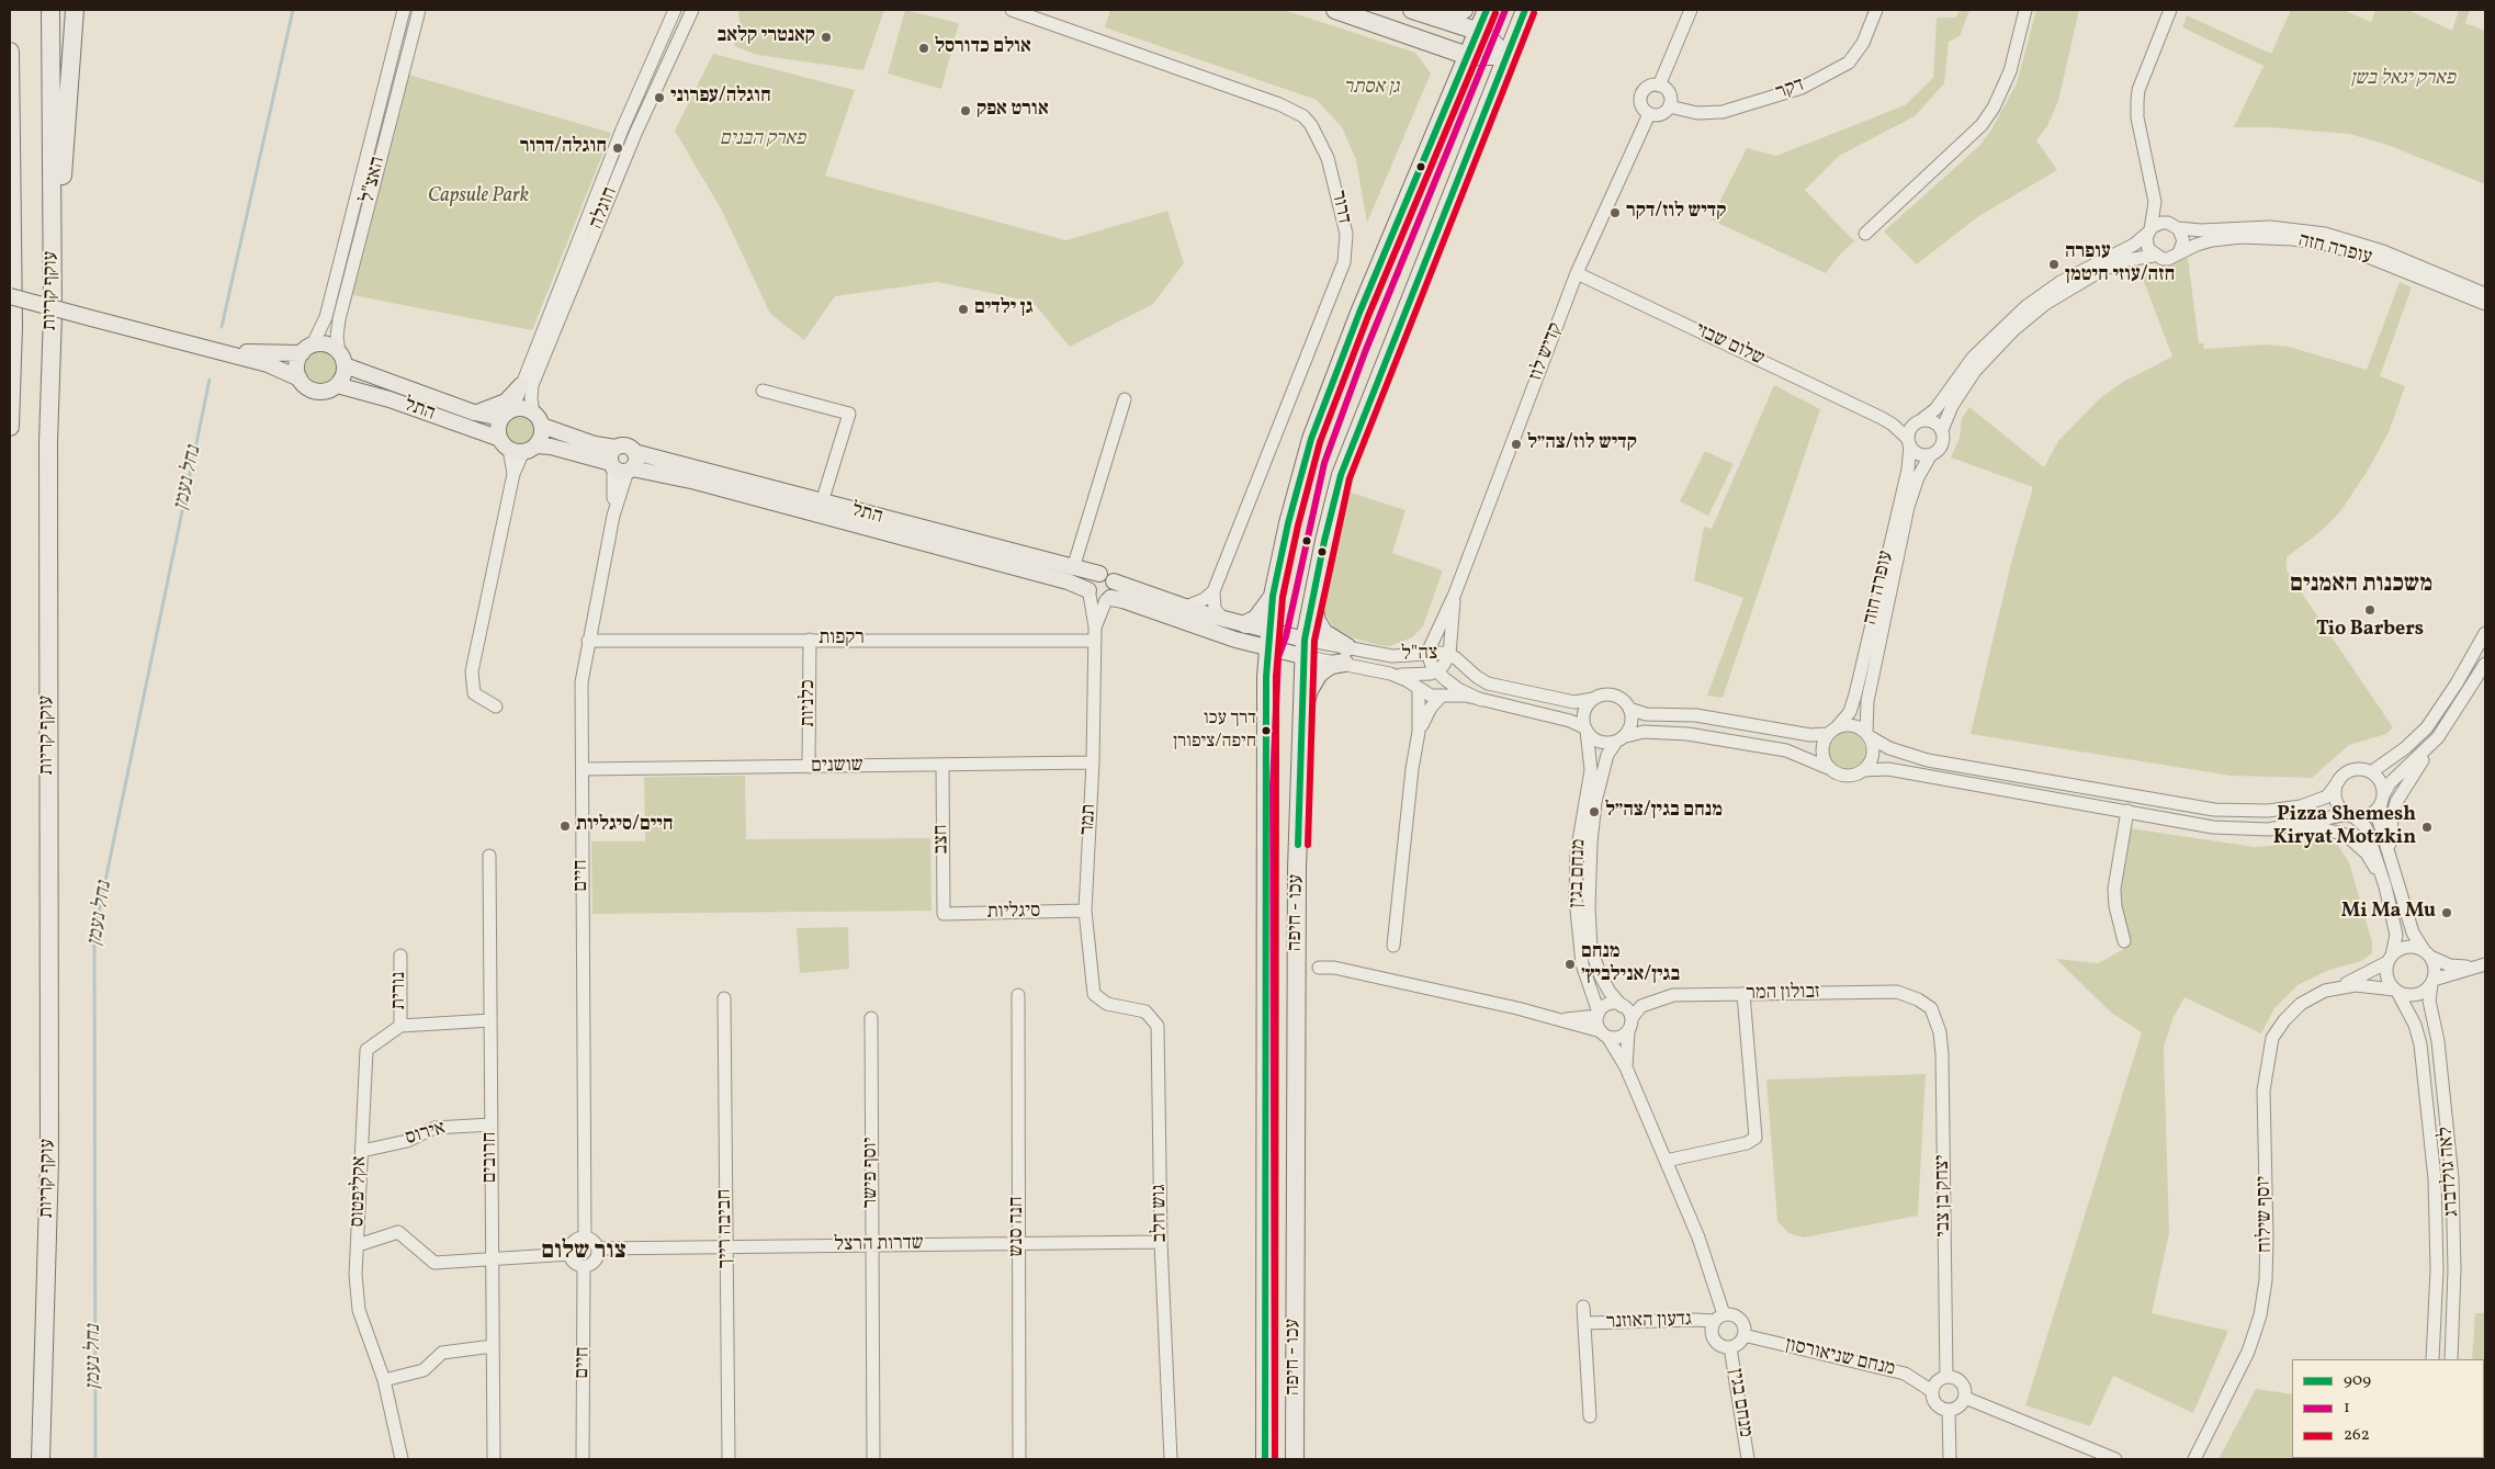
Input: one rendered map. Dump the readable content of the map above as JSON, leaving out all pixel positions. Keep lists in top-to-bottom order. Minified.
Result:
{"streets":{"highway":["עוקף קריות","עכו - חיפה"],"main road":["התל","צה\"ל"],"street":["דקר","האצ\"ל","דרור","חוגלה","עופרה חזה","שלום שבזי","קדיש לוז","רקפות","כלניות","שושנים","תמר","חצב","מנחם בגין","חיים","סיגליות","נורית","זבולון המר","אירוס","חרובים","לאה גולדברג","יוסף פישר","אקליפטוס","יצחק בן צבי","גוש חלב","יוסף שילוח","חנה סנש","חביבה רייך","שדרות הרצל","גדעון האוזנר","מנחם שניאורסון"]},"crossings":[["דקר","קדיש לוז"],["האצ\"ל","התל"],["חוגלה","התל"],["עופרה חזה","שלום שבזי"],["שלום שבזי","קדיש לוז"],["קדיש לוז","צה\"ל"],["התל","תמר"],["התל","חיים"],["רקפות","כלניות"],["רקפות","תמר"],["רקפות","חיים"],["צה\"ל","מנחם בגין"],["צה\"ל","עכו - חיפה"],["כלניות","שושנים"],["שושנים","תמר"],["שושנים","חצב"],["שושנים","חיים"],["תמר","סיגליות"],["תמר","גוש חלב"],["חצב","סיגליות"],["מנחם בגין","זבולון המר"],["מנחם בגין","גדעון האוזנר"],["מנחם בגין","מנחם שניאורסון"],["חיים","שדרות הרצל"],["נורית","אקליפטוס"],["זבולון המר","יצחק בן צבי"],["אירוס","חרובים"],["אירוס","אקליפטוס"],["לאה גולדברג","יוסף שילוח"],["יוסף פישר","שדרות הרצל"],["יצחק בן צבי","מנחם שניאורסון"],["גוש חלב","שדרות הרצל"],["חנה סנש","שדרות הרצל"],["חביבה רייך","שדרות הרצל"],["גדעון האוזנר","מנחם שניאורסון"]],"districts":["משכנות האמנים","צור שלום"],"water":["נחל נעמן"],"parks":["פארק יגאל בשן","גן אסתר","פארק הבנים","Capsule Park"],"places":["קאנטרי קלאב","אולם כדורסל","חוגלה/עפרוני","אורט אפק","חוגלה/דרור","קדיש לוז/דקר","עופרה חזה/עוזי חיטמן","גן ילדים","קדיש לוז/צה״ל","Tio Barbers","דרך עכו חיפה/ציפורן","מנחם בגין/צה״ל","חיים/סיגליות","Pizza Shemesh Kiryat Motzkin","Mi Ma Mu","מנחם בגין/אנילביץ׳"],"lines":["transit line 909","transit line 1","transit line 262"],"legend":["909","1","262"]}
